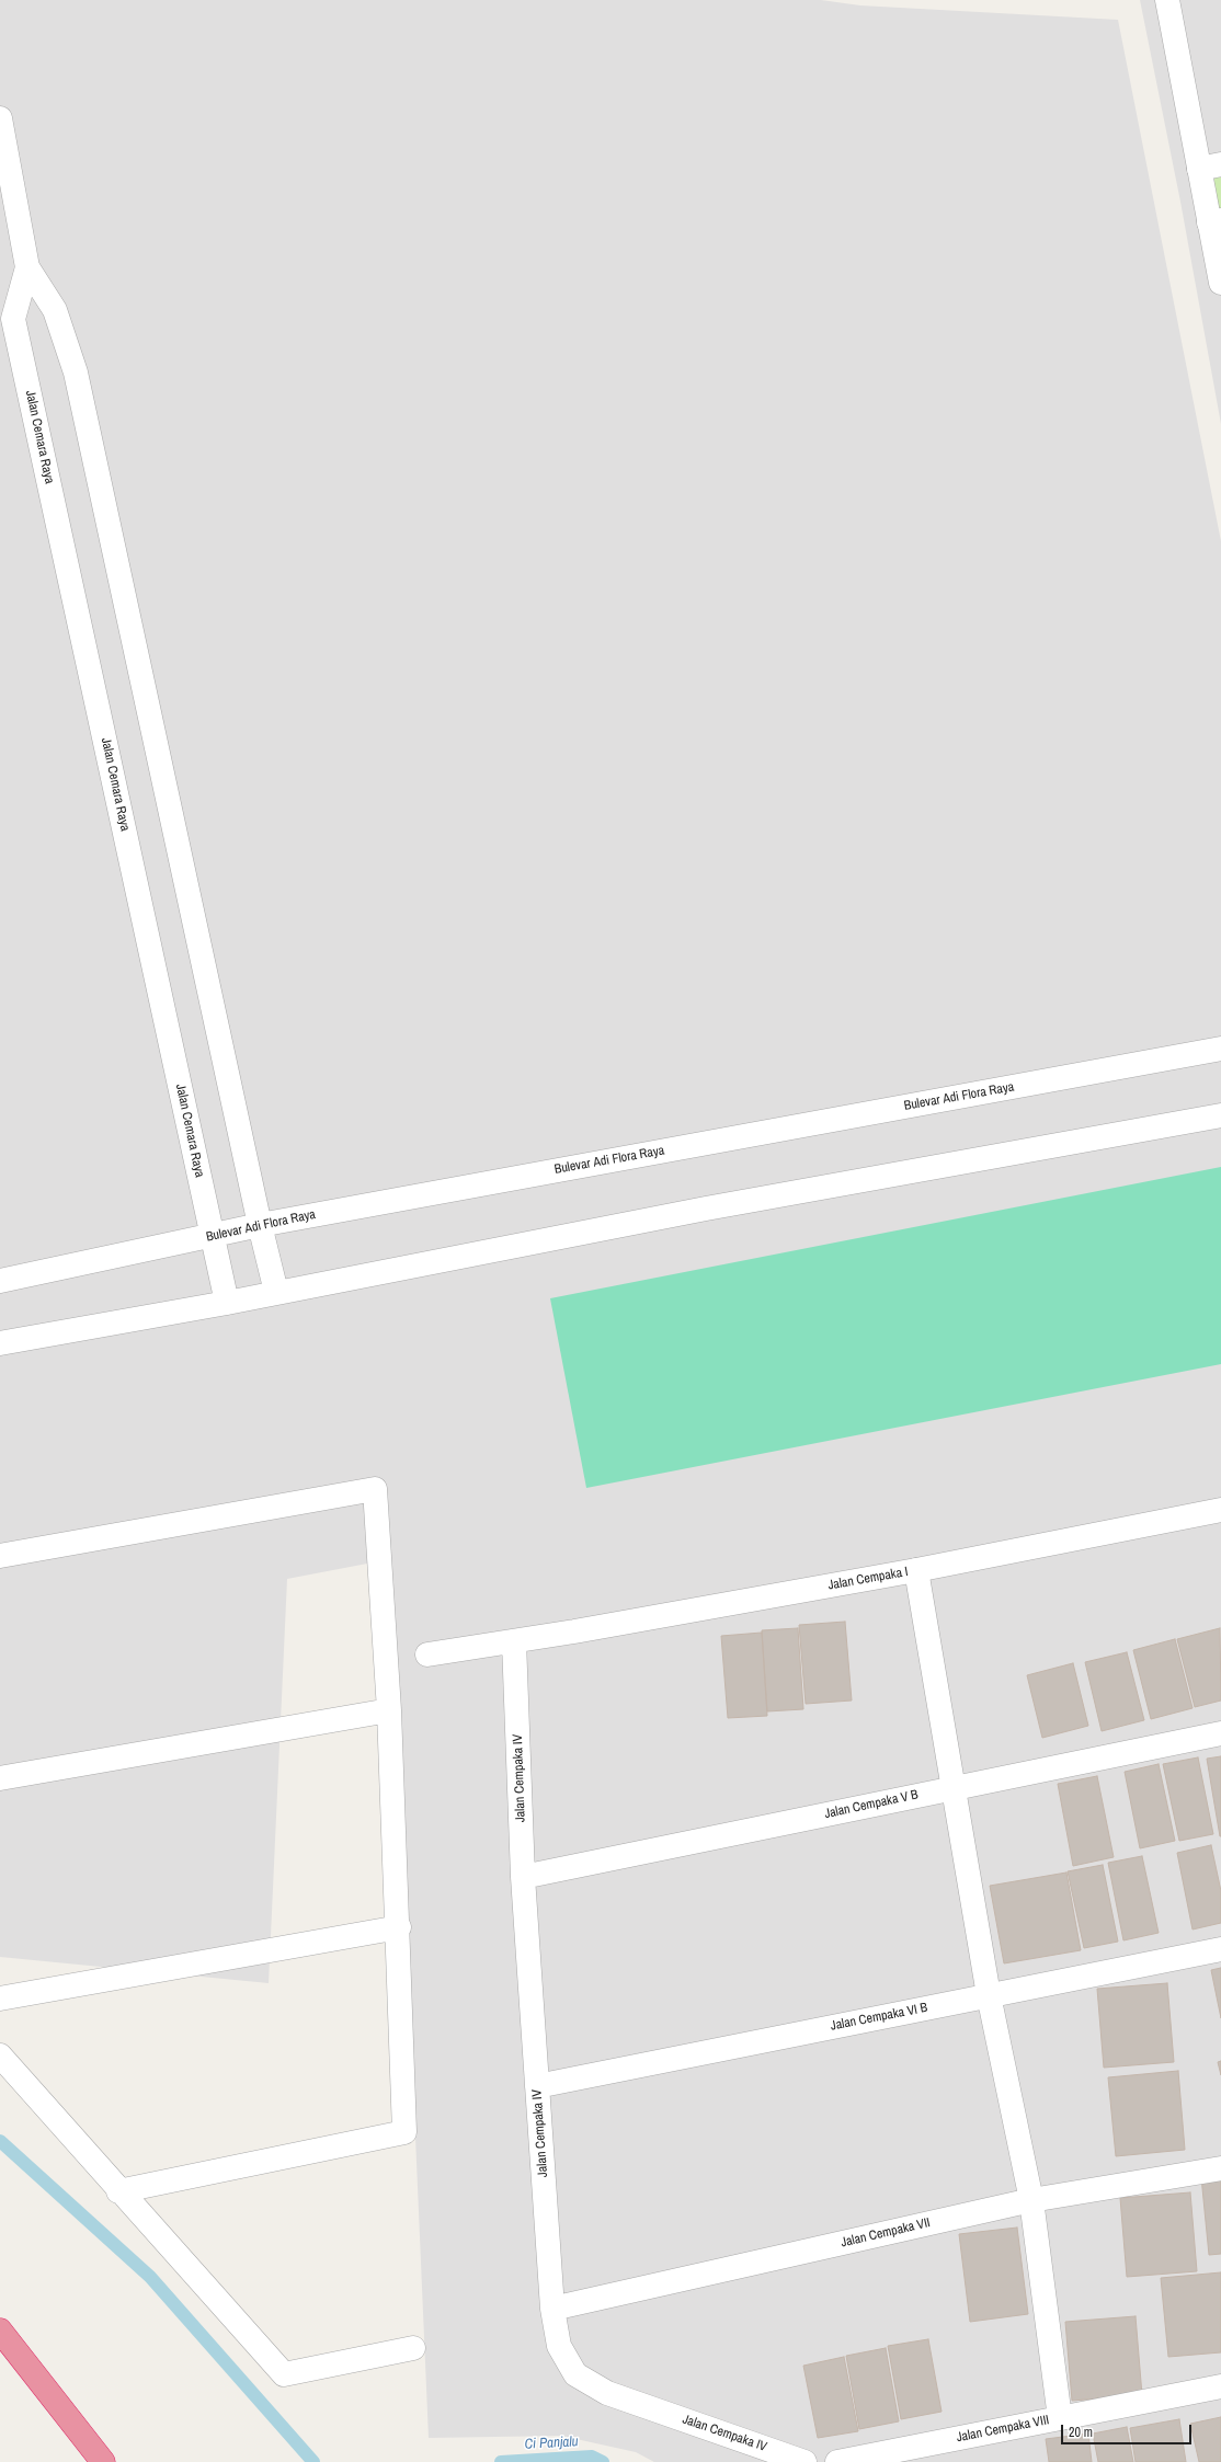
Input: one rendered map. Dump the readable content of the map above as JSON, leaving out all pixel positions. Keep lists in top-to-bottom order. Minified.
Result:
{"streets":{"street":["Jalan Cemara Raya","Bulevar Adi Flora Raya","Jalan Cempaka I","Jalan Cempaka IV","Jalan Cempaka V B","Jalan Cempaka VI B","Jalan Cempaka VII","Jalan Cempaka VIII"]},"crossings":[["Jalan Cemara Raya","Bulevar Adi Flora Raya"],["Jalan Cempaka I","Jalan Cempaka IV"],["Jalan Cempaka IV","Jalan Cempaka V B"],["Jalan Cempaka IV","Jalan Cempaka VI B"],["Jalan Cempaka IV","Jalan Cempaka VII"]],"water":["Ci Panjalu"],"scale_bar":"20 m"}
